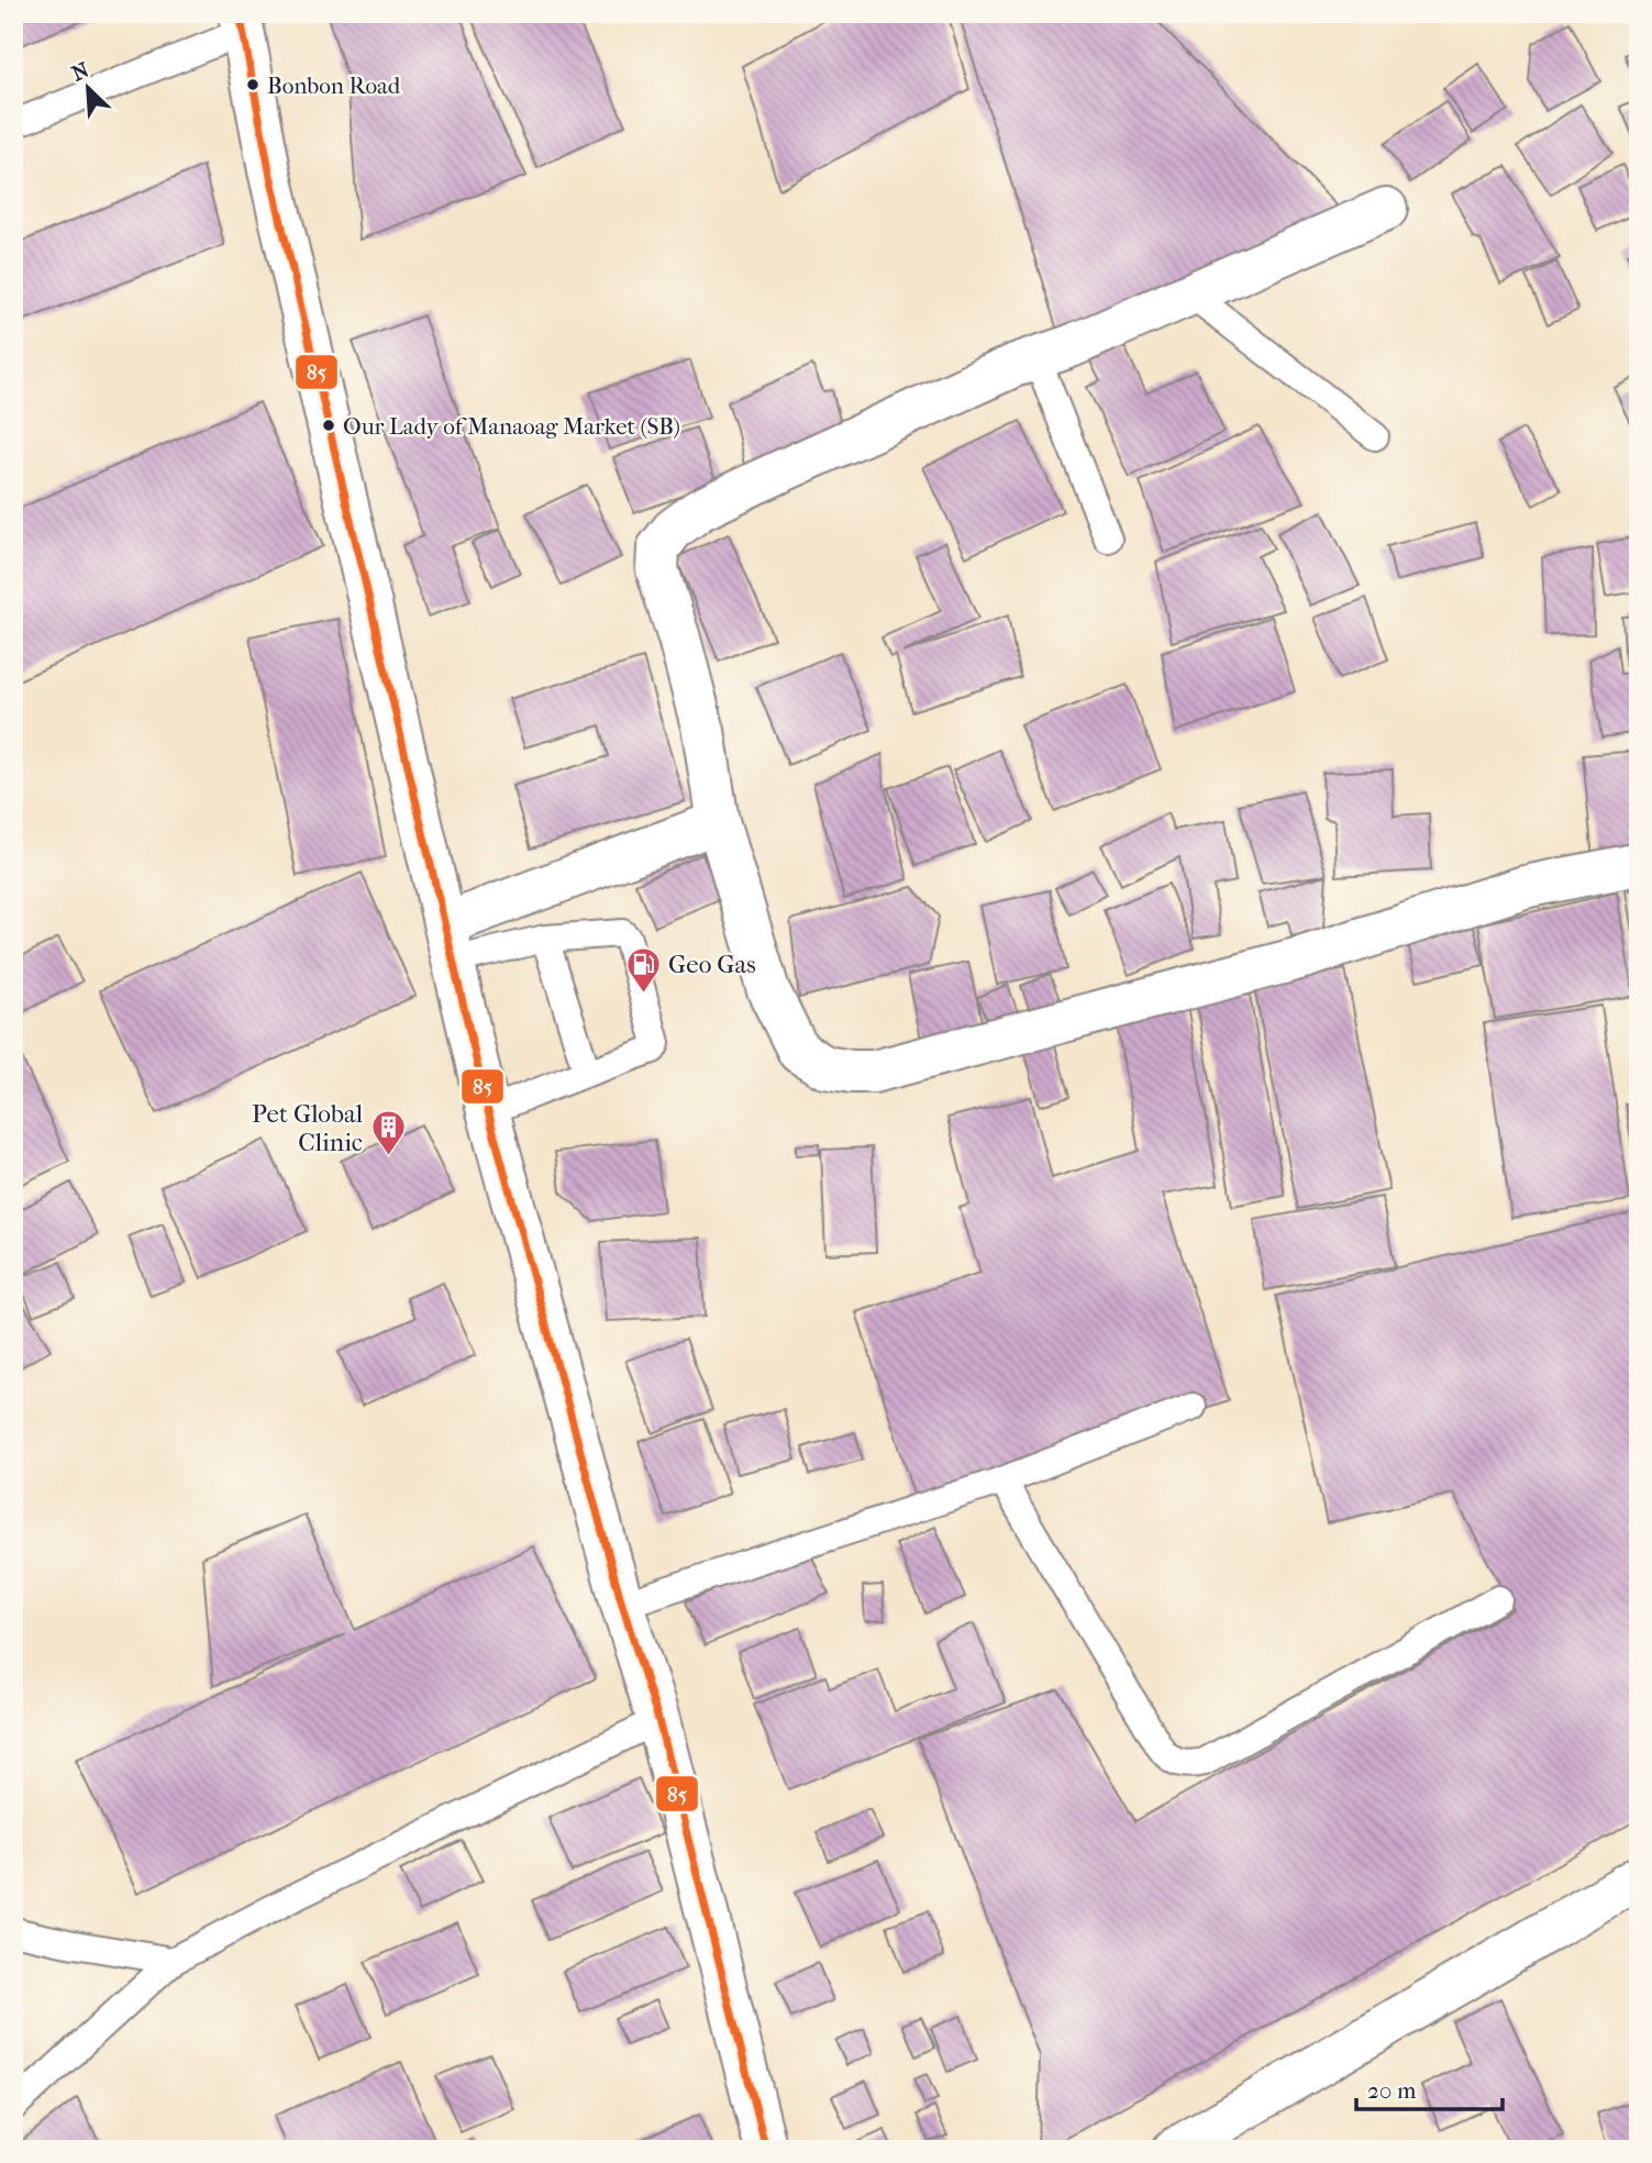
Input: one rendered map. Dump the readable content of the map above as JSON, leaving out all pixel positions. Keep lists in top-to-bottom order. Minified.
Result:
{"places":{"other":["Bonbon Road","Our Lady of Manaoag Market (SB)"],"fuel station":["Geo Gas"],"building":["Pet Global Clinic"]},"lines":["transit line 85"],"scale_bar":"20 m","north":"top left"}
